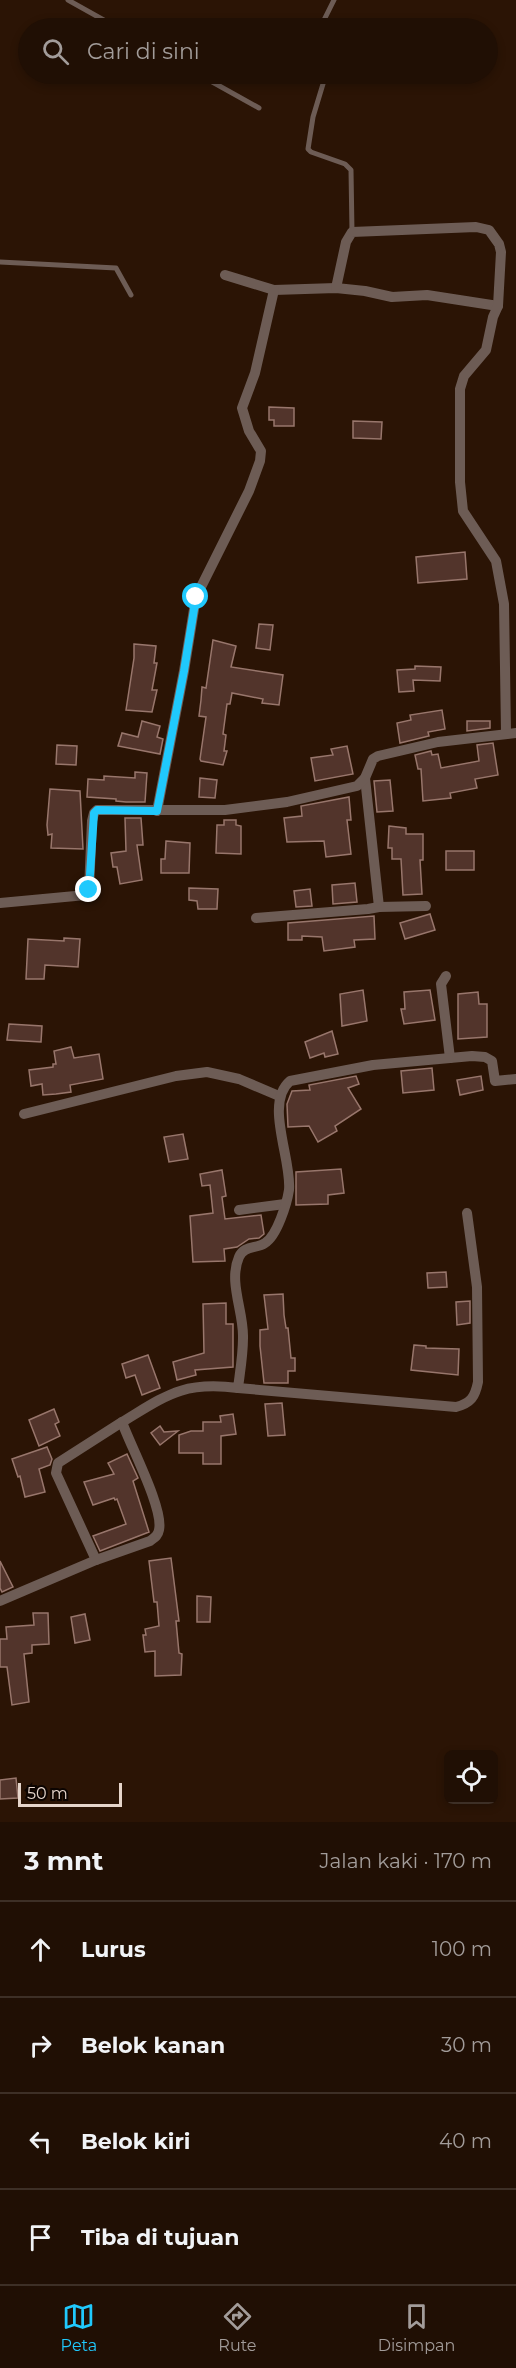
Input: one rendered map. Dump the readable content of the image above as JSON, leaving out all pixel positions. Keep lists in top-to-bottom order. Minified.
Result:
{"scale_bar":"50 m","page":{"search":"Cari di sini","scale":"50 m","heading":["3 mnt","Jalan kaki · 170 m"],"list":[["Lurus","100 m"],["Belok kanan","30 m"],["Belok kiri","40 m"],"Tiba di tujuan"],"nav":["Peta","Rute","Disimpan"]}}
